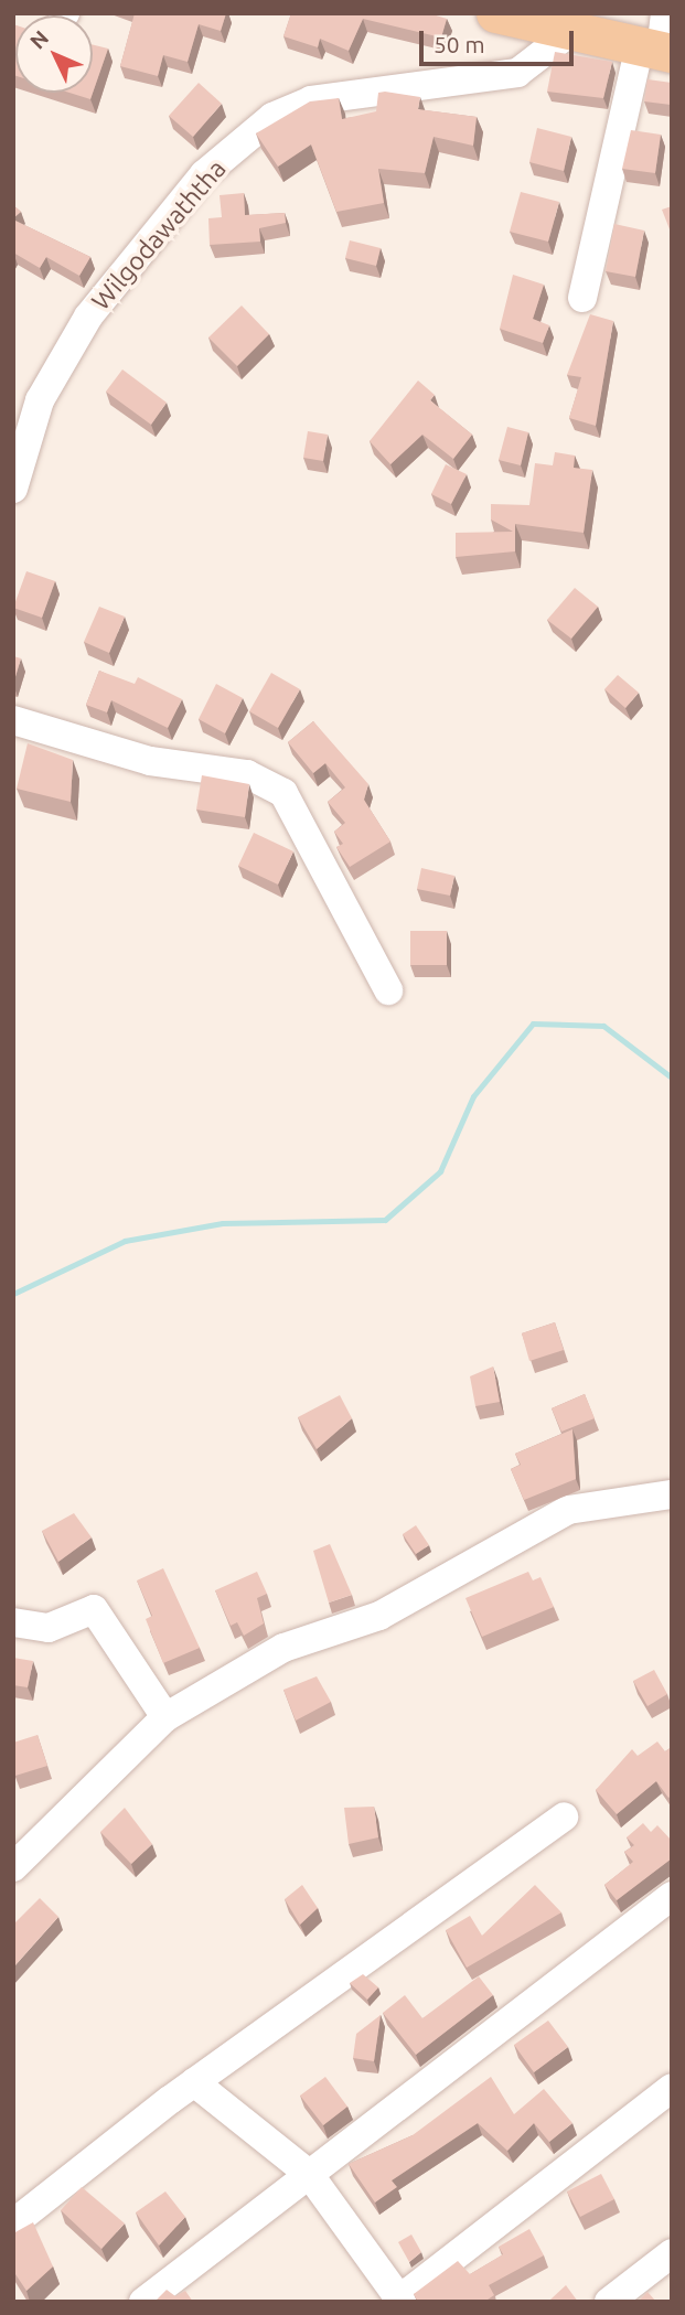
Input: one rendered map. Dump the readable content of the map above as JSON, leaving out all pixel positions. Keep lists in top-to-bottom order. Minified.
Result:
{"streets":{"street":["Wilgodawaththa"]},"scale_bar":"50 m","north":"top left"}
